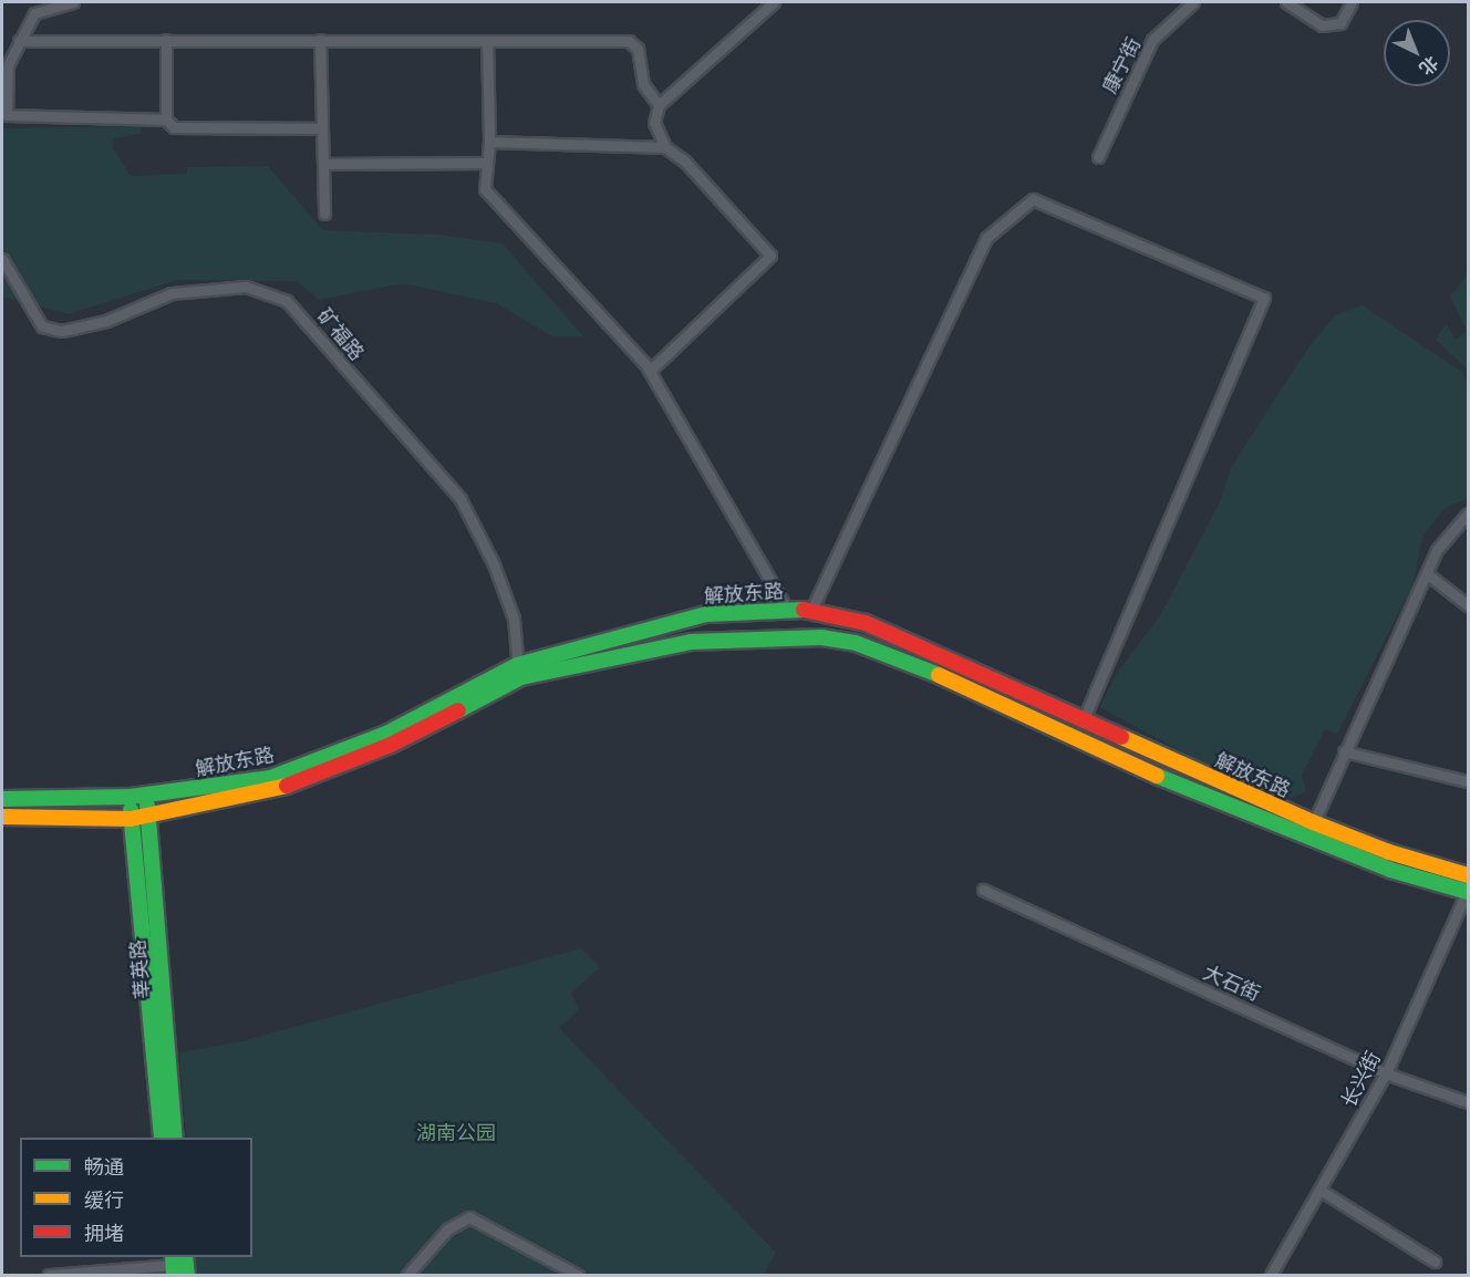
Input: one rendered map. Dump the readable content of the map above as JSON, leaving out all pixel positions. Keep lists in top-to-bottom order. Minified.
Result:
{"streets":{"main road":["解放东路","莘英路"],"street":["康宁街","矿福路","大石街","长兴街"]},"crossings":[["矿福路","解放东路"],["解放东路","莘英路"],["解放东路","长兴街"],["大石街","长兴街"]],"parks":["湖南公园"],"legend":["畅通","缓行","拥堵"],"north":"bottom right"}
